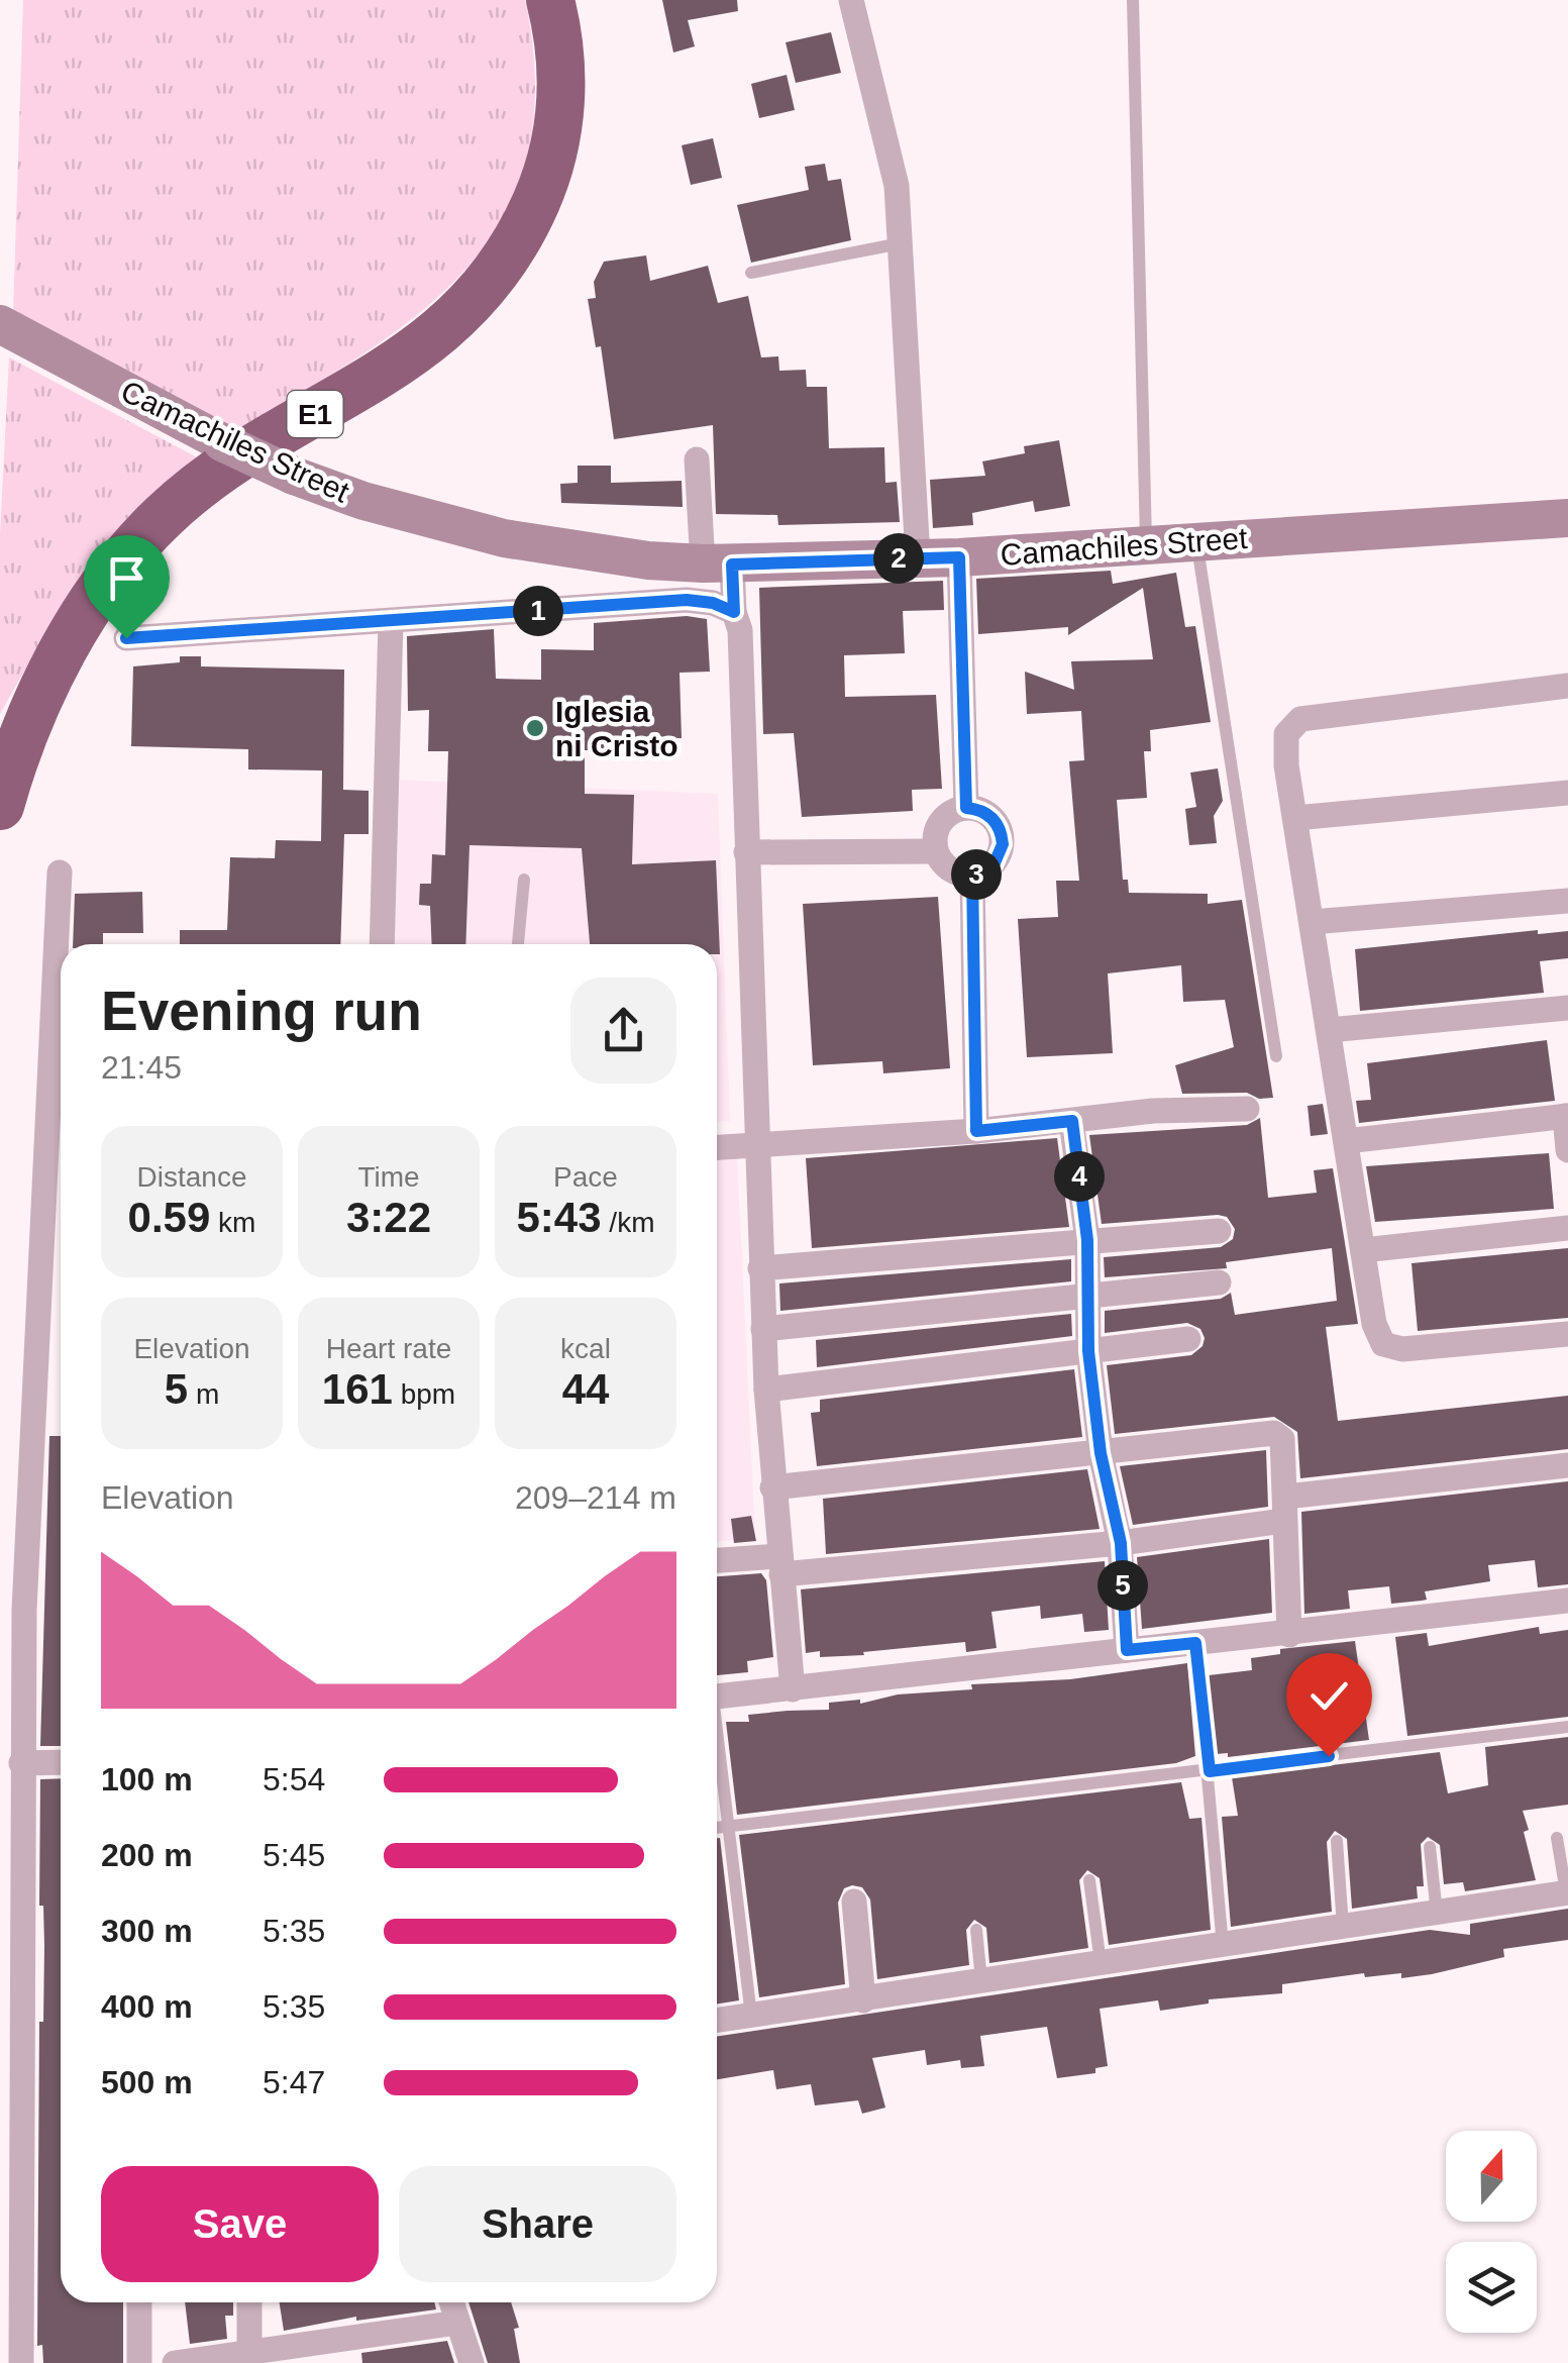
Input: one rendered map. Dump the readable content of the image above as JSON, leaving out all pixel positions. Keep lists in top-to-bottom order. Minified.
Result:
{"streets":{"highway":["E1"],"street":["Camachiles Street"]},"places":["Iglesia ni Cristo"],"north":"top","page":{"pins":["2","1","3","4","5"],"heading":["Evening run","21:45"],"stats":[["Distance","0.59 km"],["Time","3:22"],["Pace","5:43 /km"],["Elevation","5 m"],["Heart rate","161 bpm"],["kcal","44"]],"chart":["Elevation","209–214 m"],"list":[{"name":"100 m","note":"5:54"},{"name":"200 m","note":"5:45"},{"name":"300 m","note":"5:35"},{"name":"400 m","note":"5:35"},{"name":"500 m","note":"5:47"}],"buttons":["Save","Share"]}}
